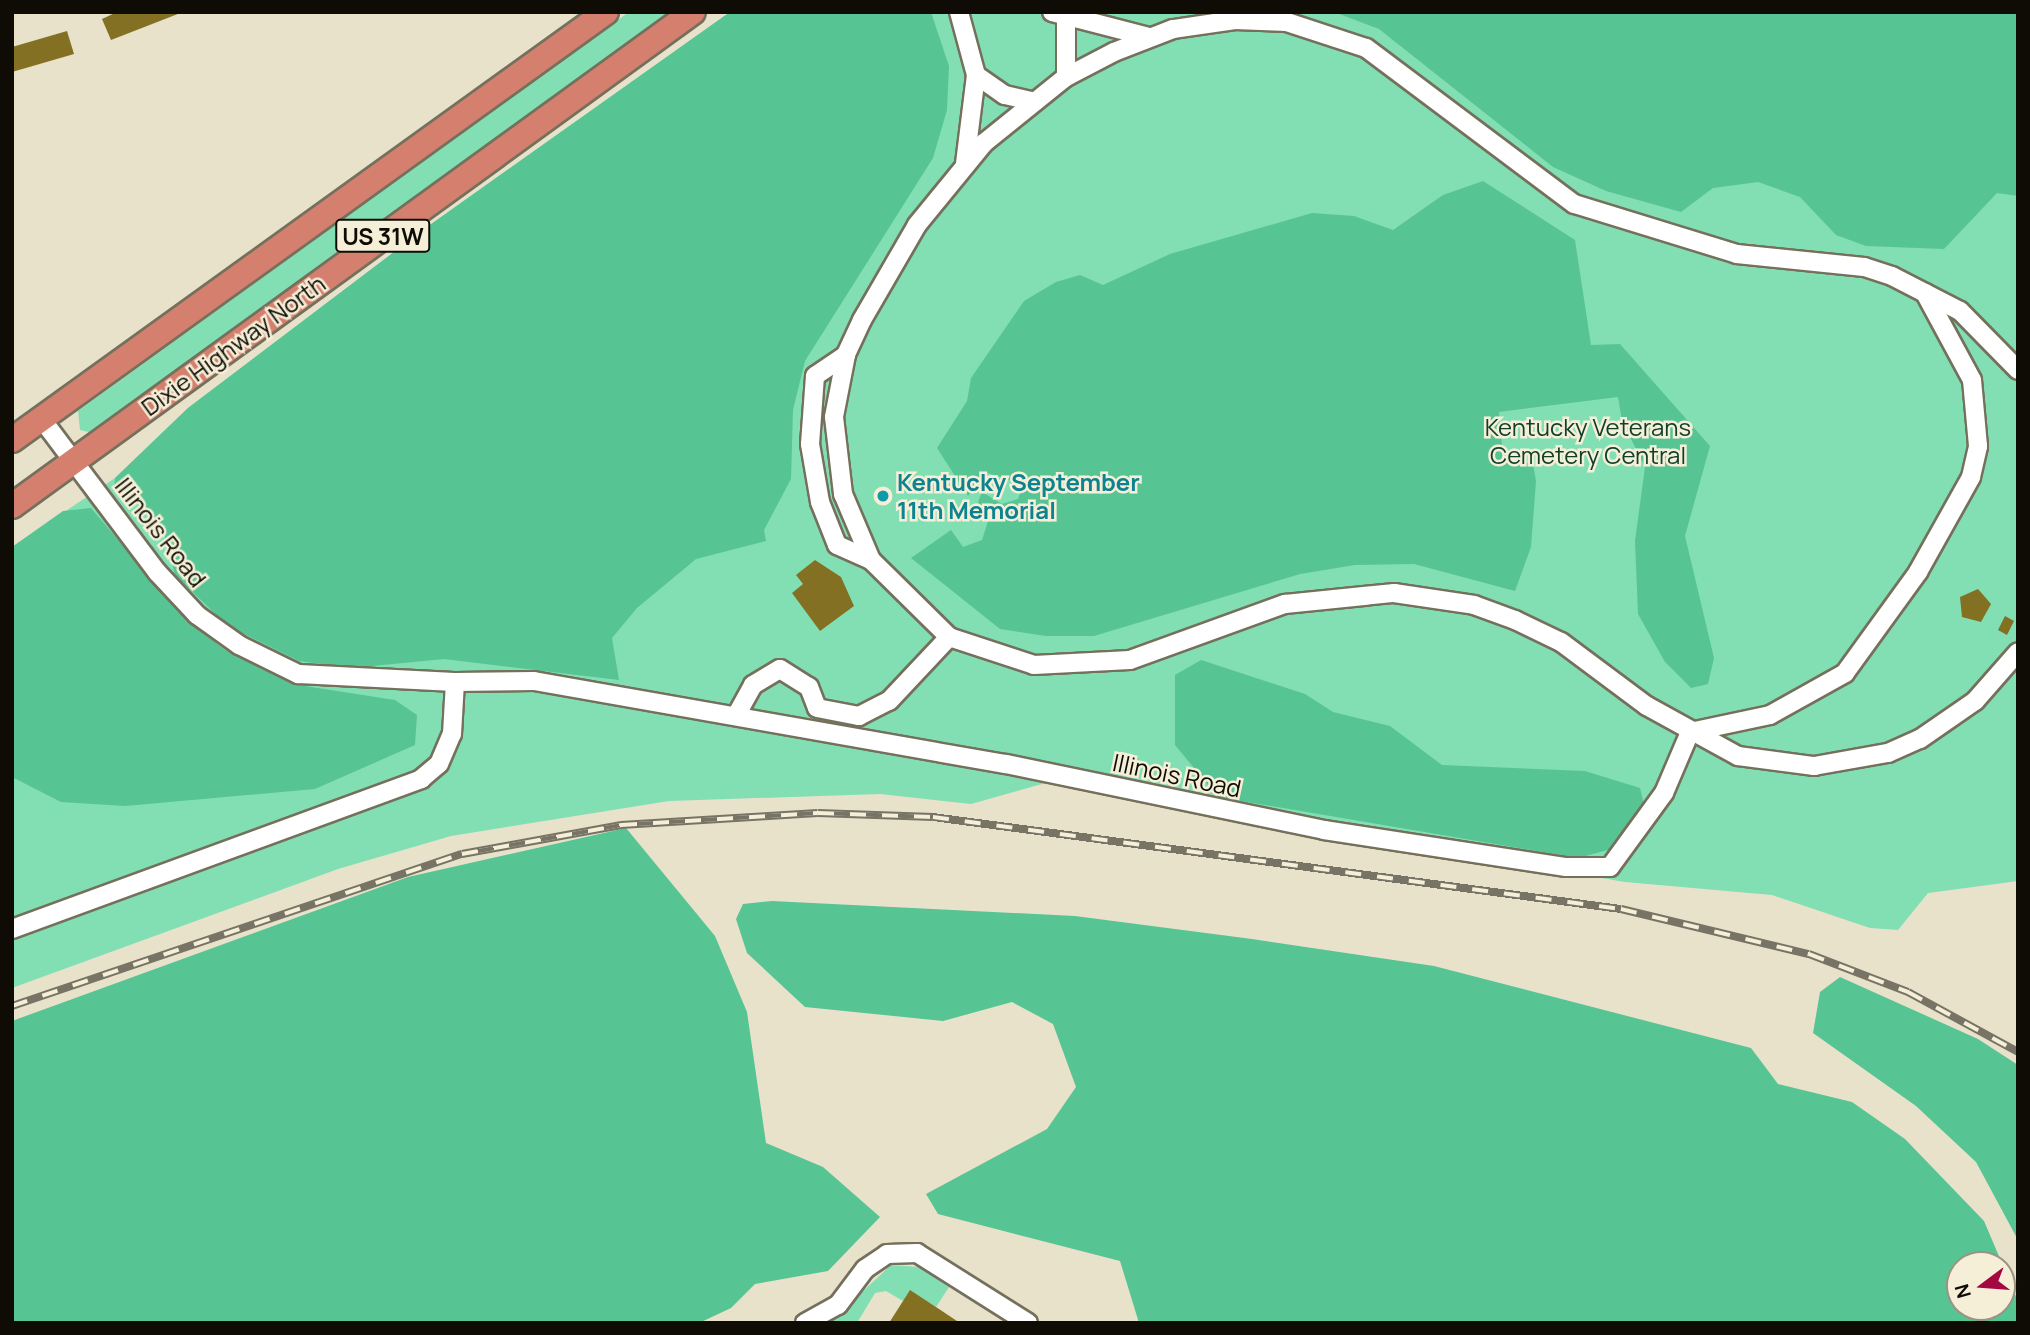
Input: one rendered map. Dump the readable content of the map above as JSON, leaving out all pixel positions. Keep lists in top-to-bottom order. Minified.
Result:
{"streets":{"highway":["US 31W","Dixie Highway North"],"street":["lllinois Road","Illinois Road"]},"crossings":[["US 31W","lllinois Road"],["Dixie Highway North","lllinois Road"],["lllinois Road","Illinois Road"]],"parks":["Kentucky Veterans Cemetery Central"],"places":["Kentucky September 11th Memorial"],"north":"left"}
